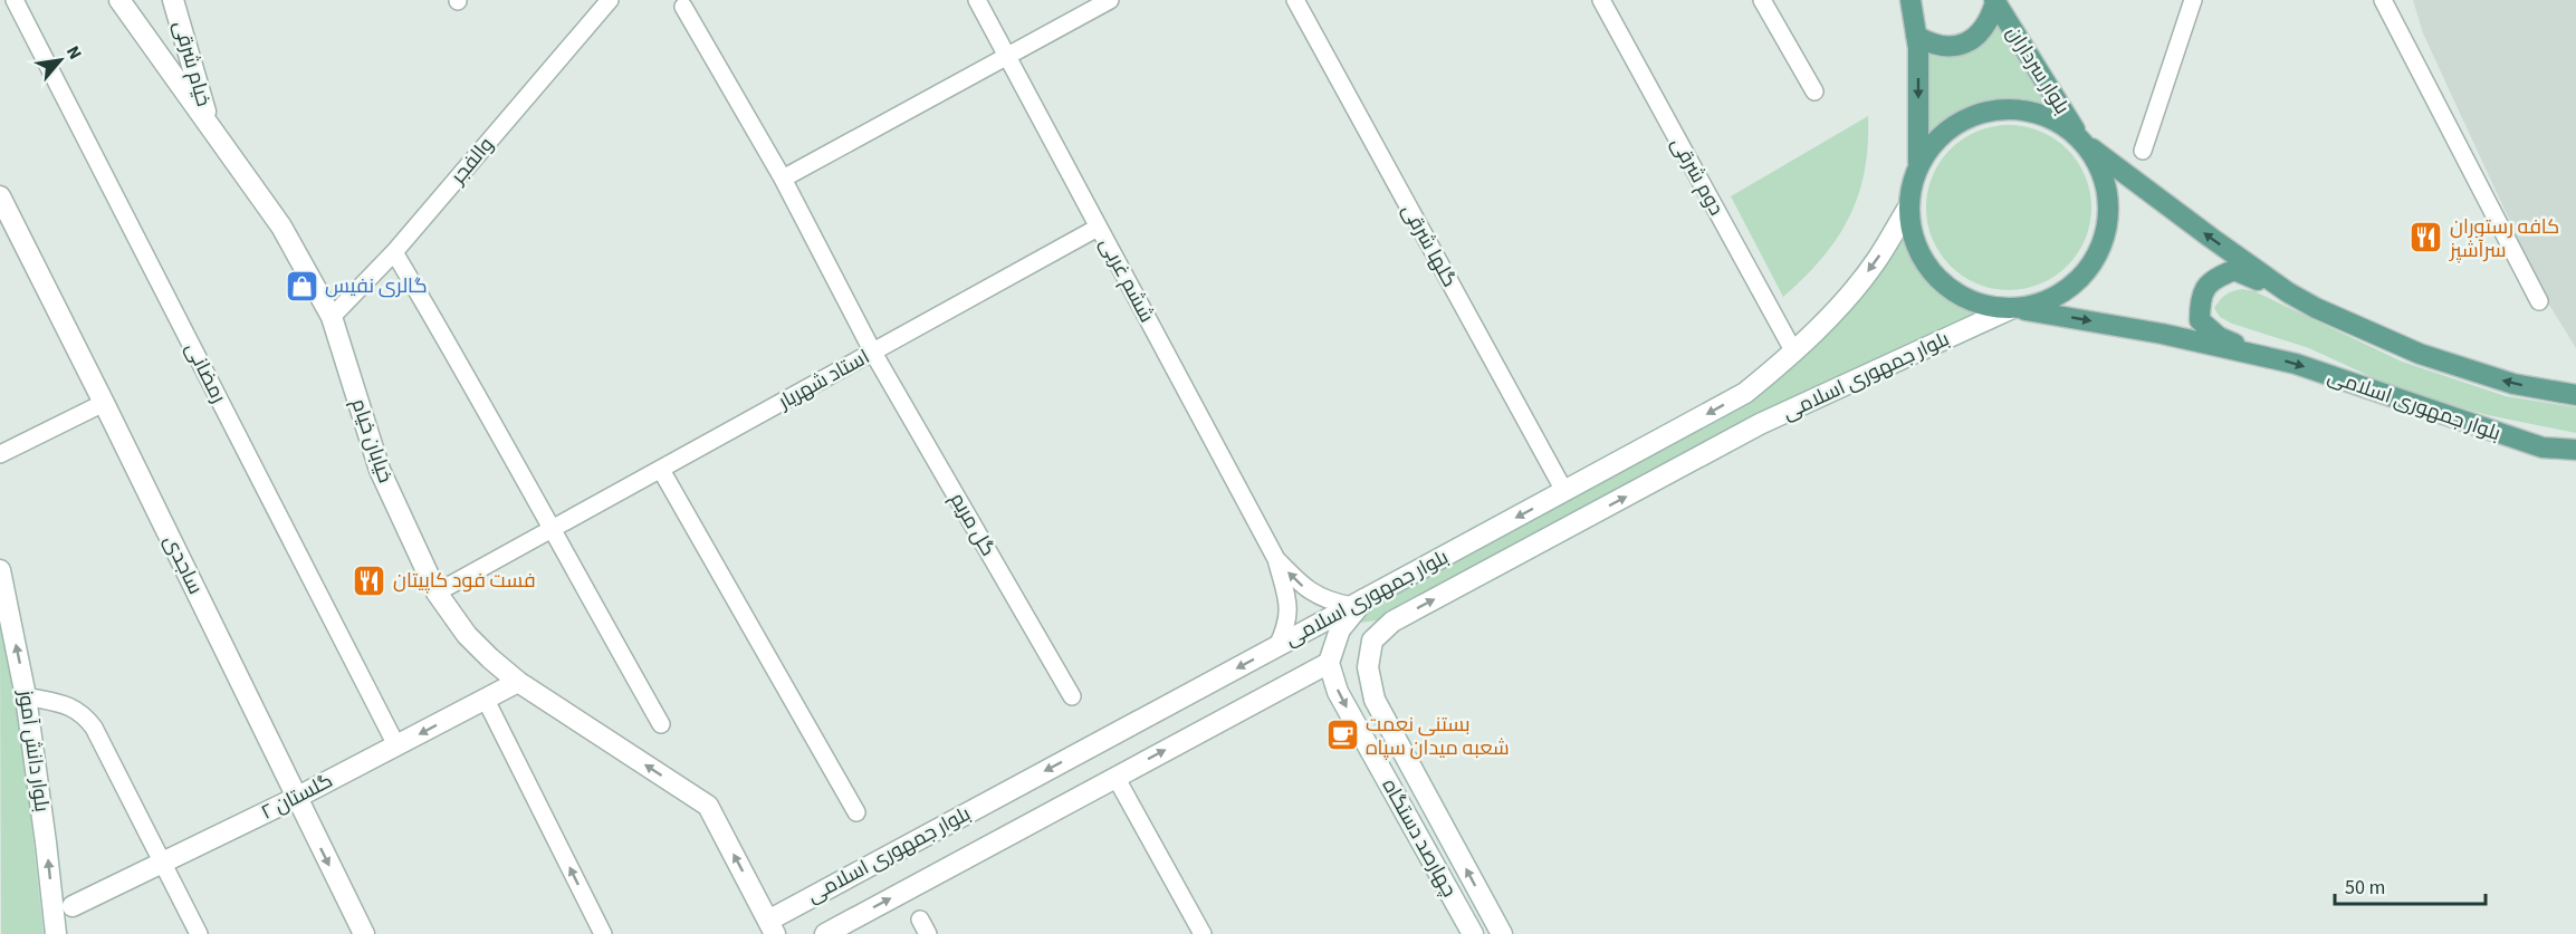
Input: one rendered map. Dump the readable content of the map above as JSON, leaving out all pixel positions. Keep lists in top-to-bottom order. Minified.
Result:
{"streets":{"main road":["بلوار سرداران","بلوار جمهوری اسلامی"],"street":["خیام شرقی","والفجر","دوم شرقی","گلها شرقی","ششم غربی","رمضانی","استاد شهریار","خیابان خیام","گل مریم","ساجدی","بلوار دانش آموز","گلستان ۲","چهارصد دستگاه"]},"crossings":[["خیام شرقی","خیابان خیام"],["بلوار سرداران","بلوار جمهوری اسلامی"],["والفجر","خیابان خیام"],["دوم شرقی","بلوار جمهوری اسلامی"],["گلها شرقی","بلوار جمهوری اسلامی"],["ششم غربی","استاد شهریار"],["رمضانی","گلستان ۲"],["بلوار جمهوری اسلامی","خیابان خیام"],["بلوار جمهوری اسلامی","چهارصد دستگاه"],["استاد شهریار","خیابان خیام"],["استاد شهریار","گل مریم"],["خیابان خیام","گلستان ۲"],["ساجدی","گلستان ۲"]],"one_way":["بلوار دانش آموز"],"places":{"restaurant":["کافه رستوران سرآشپز","فست فود کاپیتان"],"shop":["گالری نفیس"],"cafe":["بستنی نعمت شعبه میدان سپاه"]},"scale_bar":"50 m","north":"top right"}
